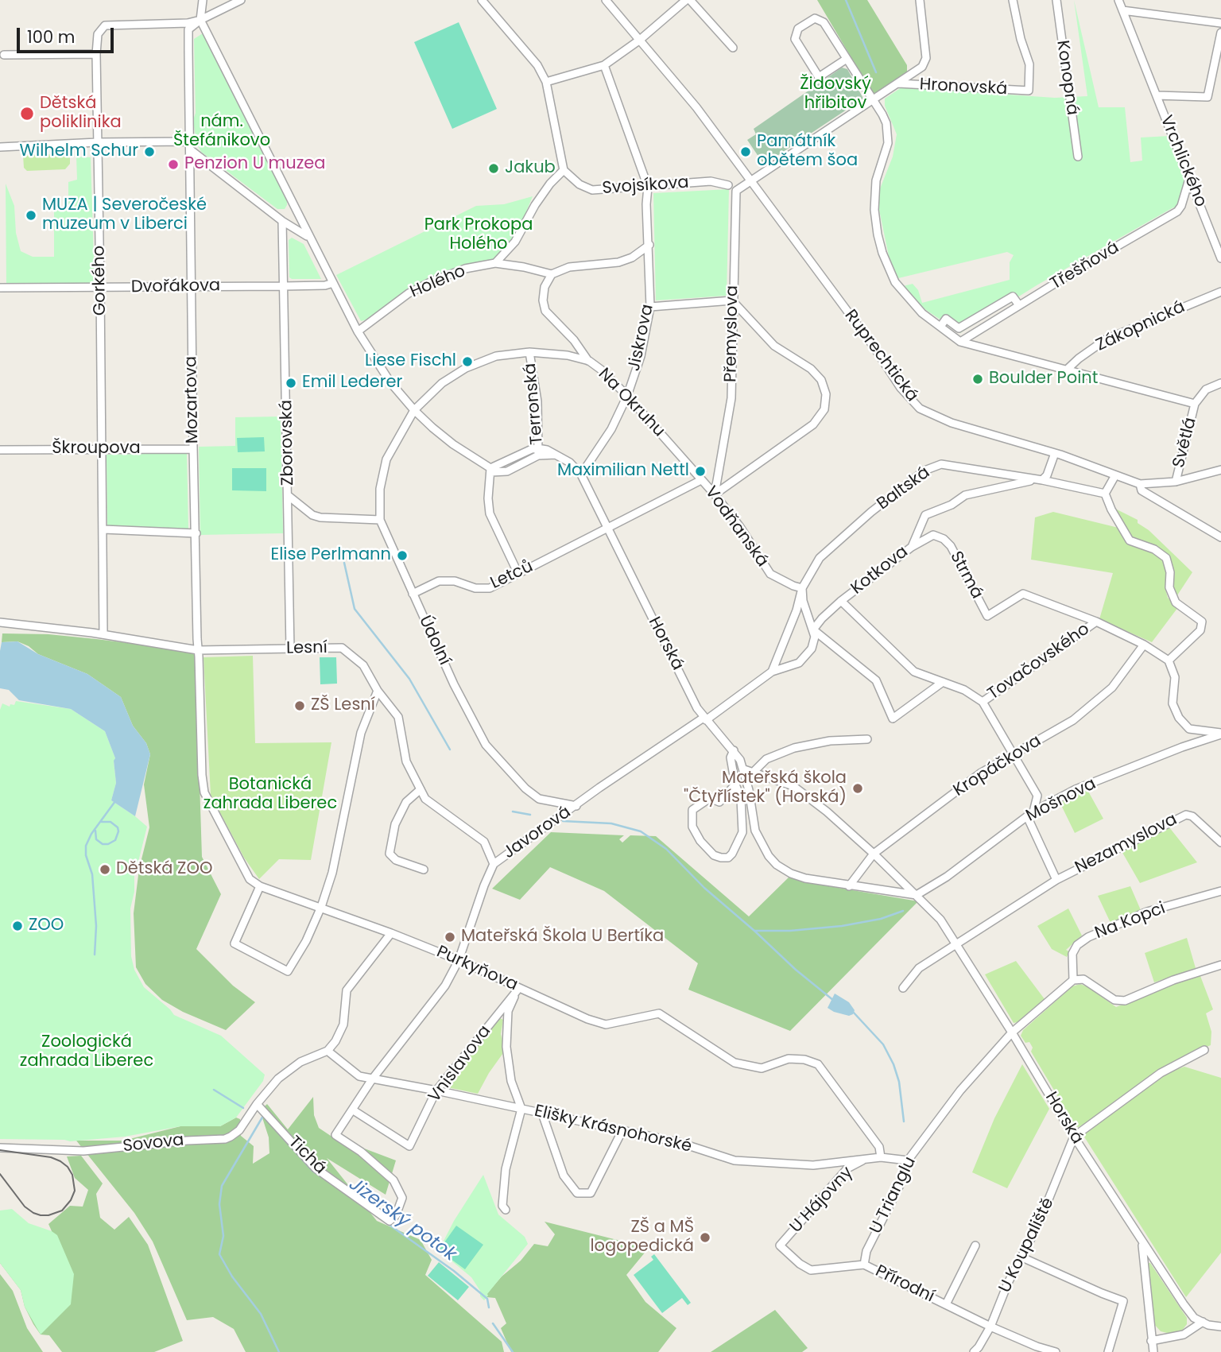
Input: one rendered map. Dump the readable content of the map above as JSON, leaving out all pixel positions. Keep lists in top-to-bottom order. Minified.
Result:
{"streets":{"street":["Konopná","Hronovská","Vrchlického","Svojsíkova","Třešňová","Gorkého","Holého","Dvořákova","Zákopnická","Přemyslova","Jiskrova","Ruprechtická","Mozartova","Na Okruhu","Terronská","Zborovská","Světlá","Škroupova","Baltská","Vodňanská","Kotkova","Letců","Strmá","Údolní","Horská","Lesní","Tovačovského","Kropáčkova","Mošnova","Javorová","Nezamyslova","Na Kopci","Purkyňova","Vnislavova","Elišky Krásnohorské","Sovova","Tichá","U Trianglu","U Hájovny","U Koupaliště","Přírodní"]},"crossings":[["Vrchlického","Třešňová"],["Svojsíkova","Jiskrova"],["Gorkého","Dvořákova"],["Gorkého","Škroupova"],["Gorkého","Lesní"],["Dvořákova","Mozartova"],["Dvořákova","Zborovská"],["Přemyslova","Ruprechtická"],["Přemyslova","Vodňanská"],["Jiskrova","Na Okruhu"],["Jiskrova","Terronská"],["Jiskrova","Letců"],["Jiskrova","Horská"],["Mozartova","Škroupova"],["Mozartova","Lesní"],["Na Okruhu","Terronská"],["Na Okruhu","Vodňanská"],["Na Okruhu","Letců"],["Na Okruhu","Údolní"],["Terronská","Letců"],["Terronská","Horská"],["Zborovská","Lesní"],["Baltská","Vodňanská"],["Baltská","Kotkova"],["Vodňanská","Letců"],["Kotkova","Strmá"],["Letců","Údolní"],["Letců","Horská"],["Strmá","Tovačovského"],["Údolní","Javorová"],["Horská","Kropáčkova"],["Horská","Mošnova"],["Horská","Javorová"],["Horská","Nezamyslova"],["Horská","U Trianglu"],["Horská","U Koupaliště"],["Lesní","Javorová"],["Mošnova","Nezamyslova"],["Javorová","Purkyňova"],["Javorová","Vnislavova"],["Javorová","Elišky Krásnohorské"],["Javorová","Tichá"],["Purkyňova","Vnislavova"],["Purkyňova","Elišky Krásnohorské"],["Vnislavova","Elišky Krásnohorské"],["Elišky Krásnohorské","Sovova"],["Elišky Krásnohorské","U Trianglu"],["Elišky Krásnohorské","U Hájovny"],["Sovova","Tichá"],["U Trianglu","U Hájovny"],["U Trianglu","Přírodní"],["U Hájovny","Přírodní"],["U Koupaliště","Přírodní"]],"water":["Jizerský potok"],"parks":["Židovský hřibitov","nám. Štefánikovo","Park Prokopa Holého","Botanická zahrada Liberec","Zoologická zahrada Liberec"],"places":["Dětská poliklinika","Wilhelm Schur","Památník obětem šoa","Penzion U muzea","Jakub","MUZA | Severočeské muzeum v Liberci","Liese Fischl","Boulder Point","Emil Lederer","Maximilian Nettl","Elise Perlmann","ZŠ Lesní","Mateřská škola \"Čtyřlístek\" (Horská)","Dětská ZOO","ZOO","Mateřská Škola U Bertíka","ZŠ a MŠ logopedická"],"scale_bar":"100 m"}
